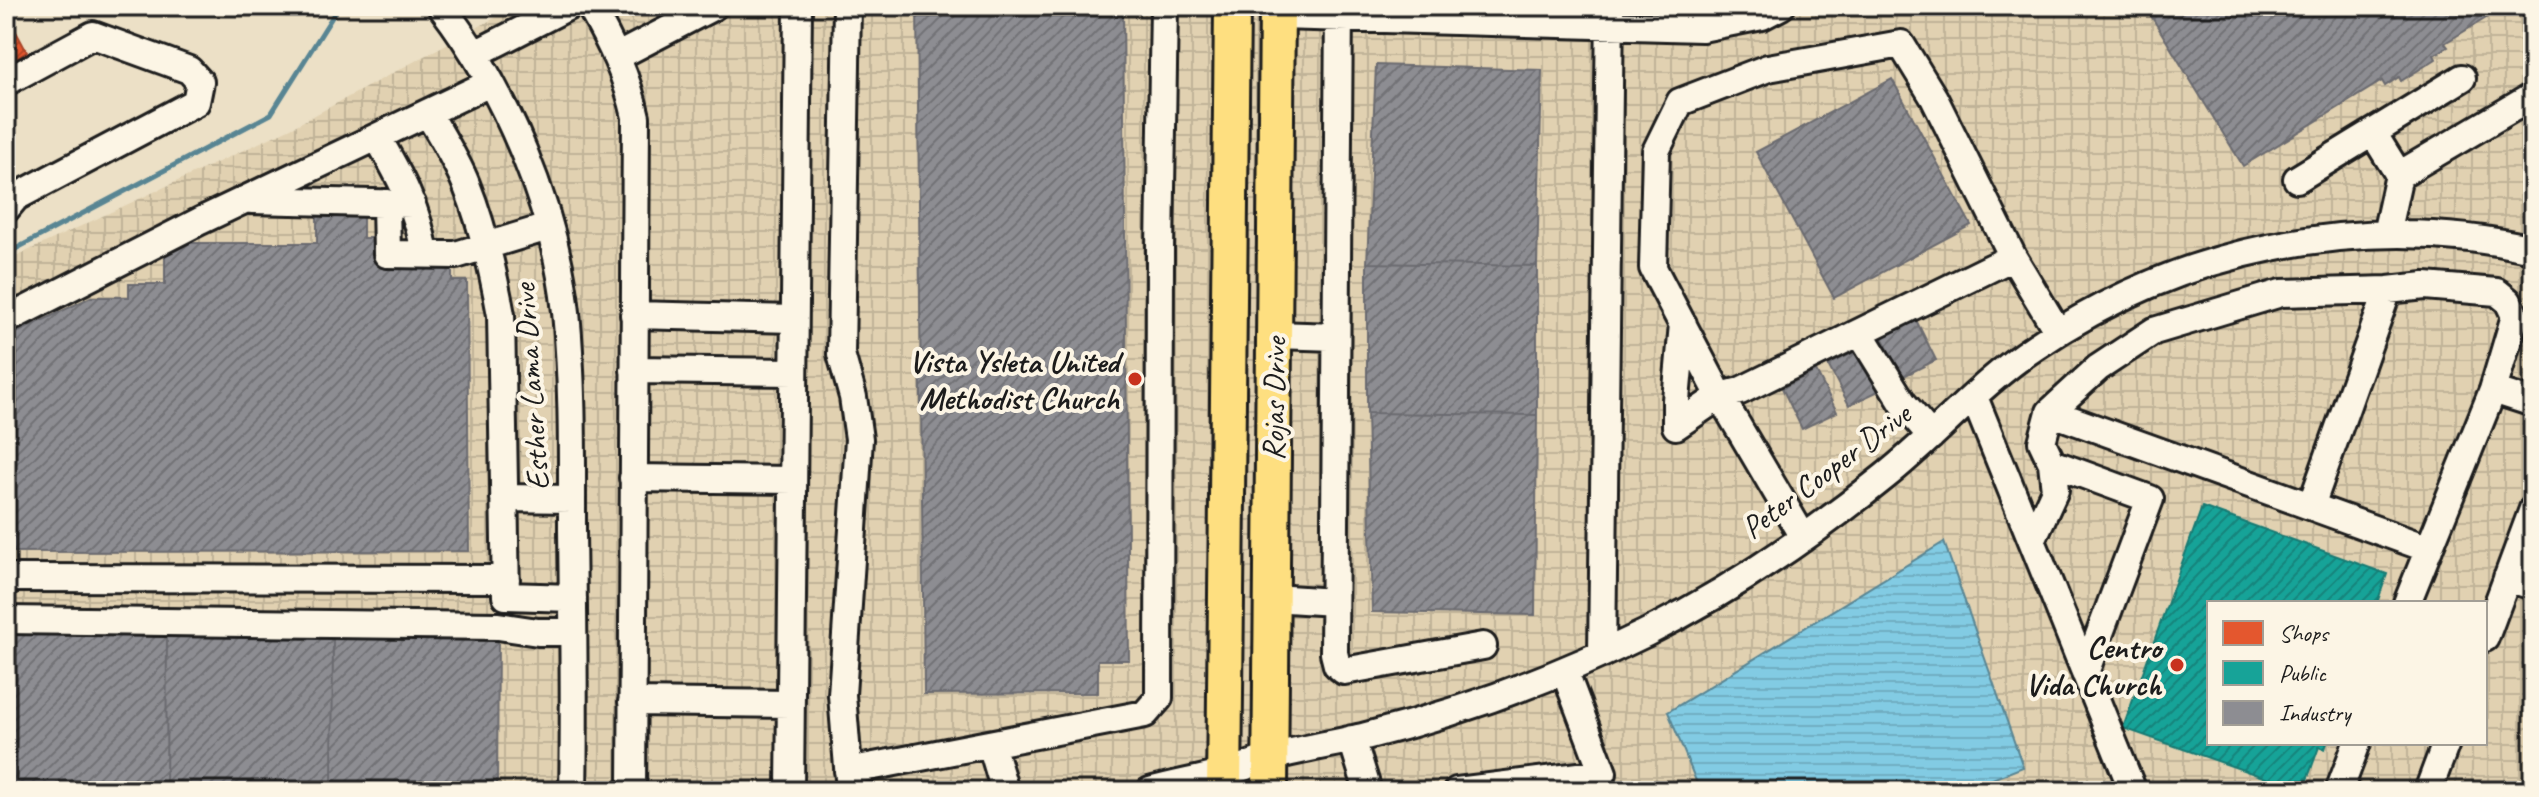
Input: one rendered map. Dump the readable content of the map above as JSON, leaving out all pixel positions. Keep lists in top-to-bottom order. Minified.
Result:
{"streets":{"main road":["Rojas Drive"],"street":["Esther Lama Drive","Peter Cooper Drive"]},"crossings":[["Rojas Drive","Peter Cooper Drive"]],"places":["Vista Ysleta United Methodist Church","Centro Vida Church"],"legend":["Shops","Public","Industry"]}
